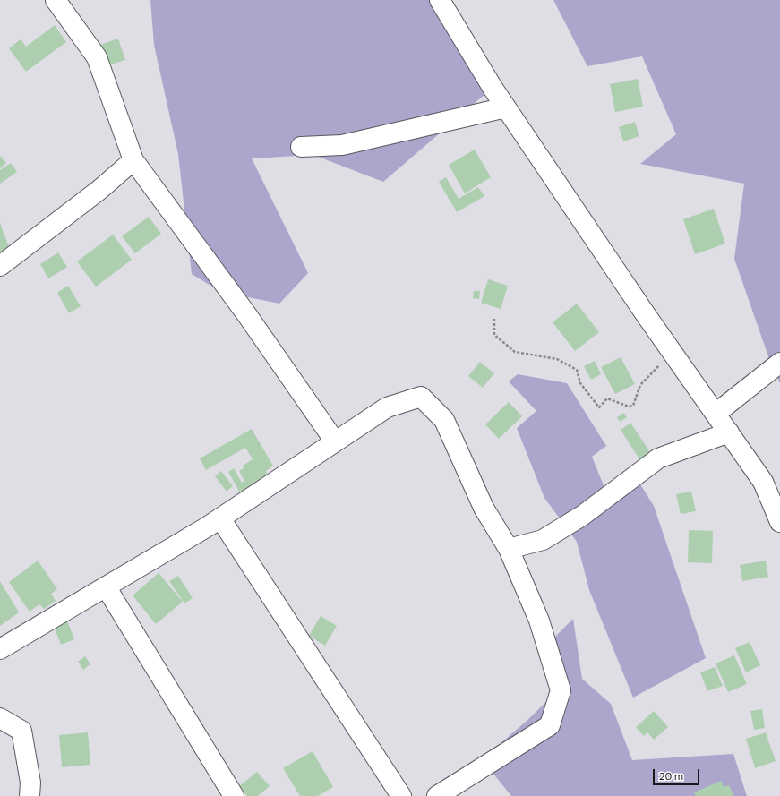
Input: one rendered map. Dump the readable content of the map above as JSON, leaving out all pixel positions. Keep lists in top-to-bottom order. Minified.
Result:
{"scale_bar":"20 m"}
